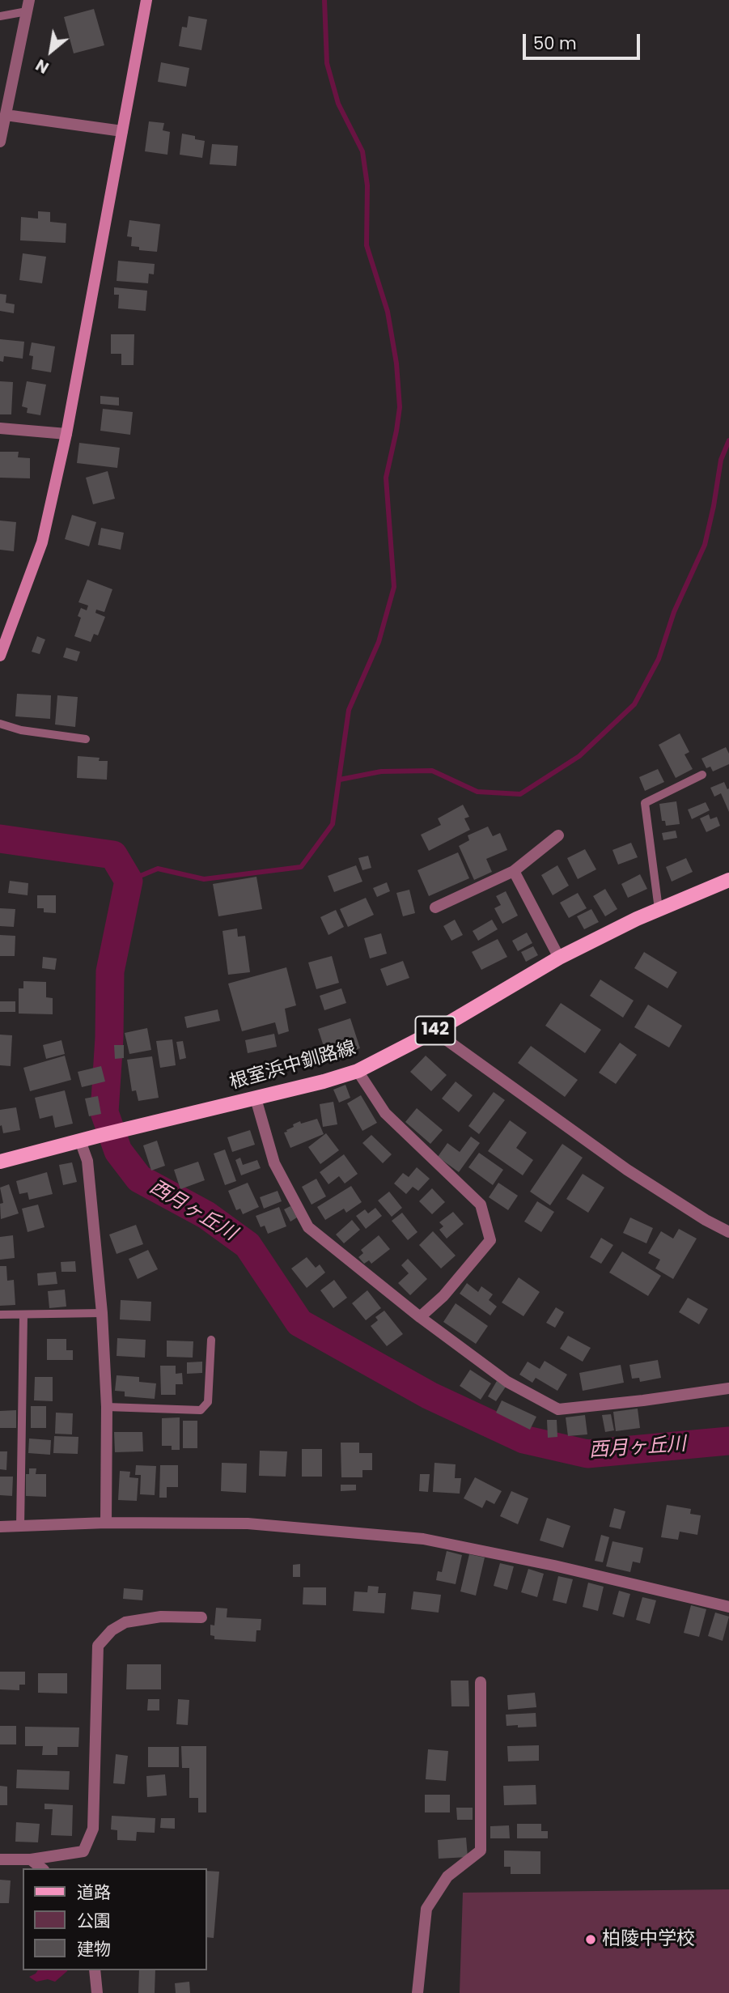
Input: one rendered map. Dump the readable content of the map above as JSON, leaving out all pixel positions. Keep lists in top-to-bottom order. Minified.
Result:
{"streets":{"main road":["142","根室浜中釧路線"]},"water":["西月ヶ丘川"],"places":["柏陵中学校"],"legend":["道路","公園","建物"],"scale_bar":"50 m","north":"bottom left"}
